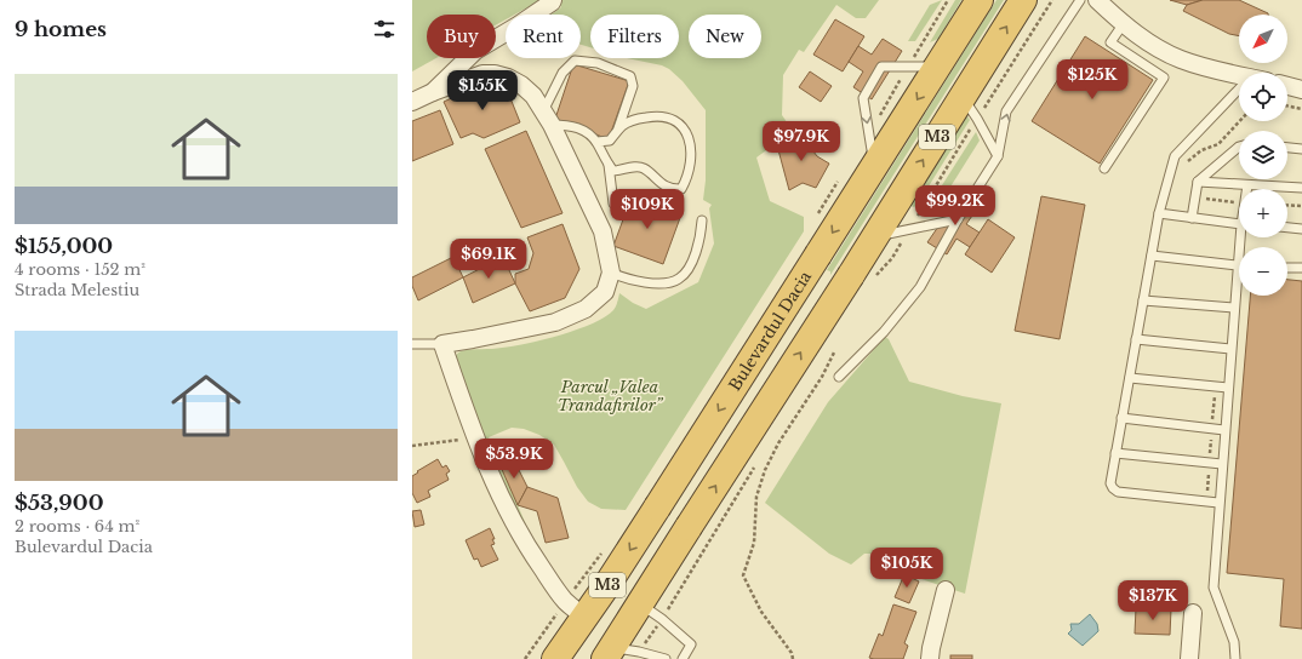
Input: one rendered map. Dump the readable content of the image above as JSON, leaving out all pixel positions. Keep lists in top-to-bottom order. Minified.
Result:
{"streets":{"highway":["M3","Bulevardul Dacia"]},"parks":["Parcul „Valea Trandafirilor”"],"north":"bottom left","page":{"heading":"9 homes","map_buttons":["+","−"],"chip":["Buy","Rent","Filters","New"],"list":[{"name":"$155,000","note":"4 rooms · 152 m² · Strada Melestiu"},{"name":"$53,900","note":"2 rooms · 64 m² · Bulevardul Dacia"}],"price":["$125K","$155K","$97.9K","$99.2K","$109K","$69.1K","$53.9K","$105K","$137K"]}}
